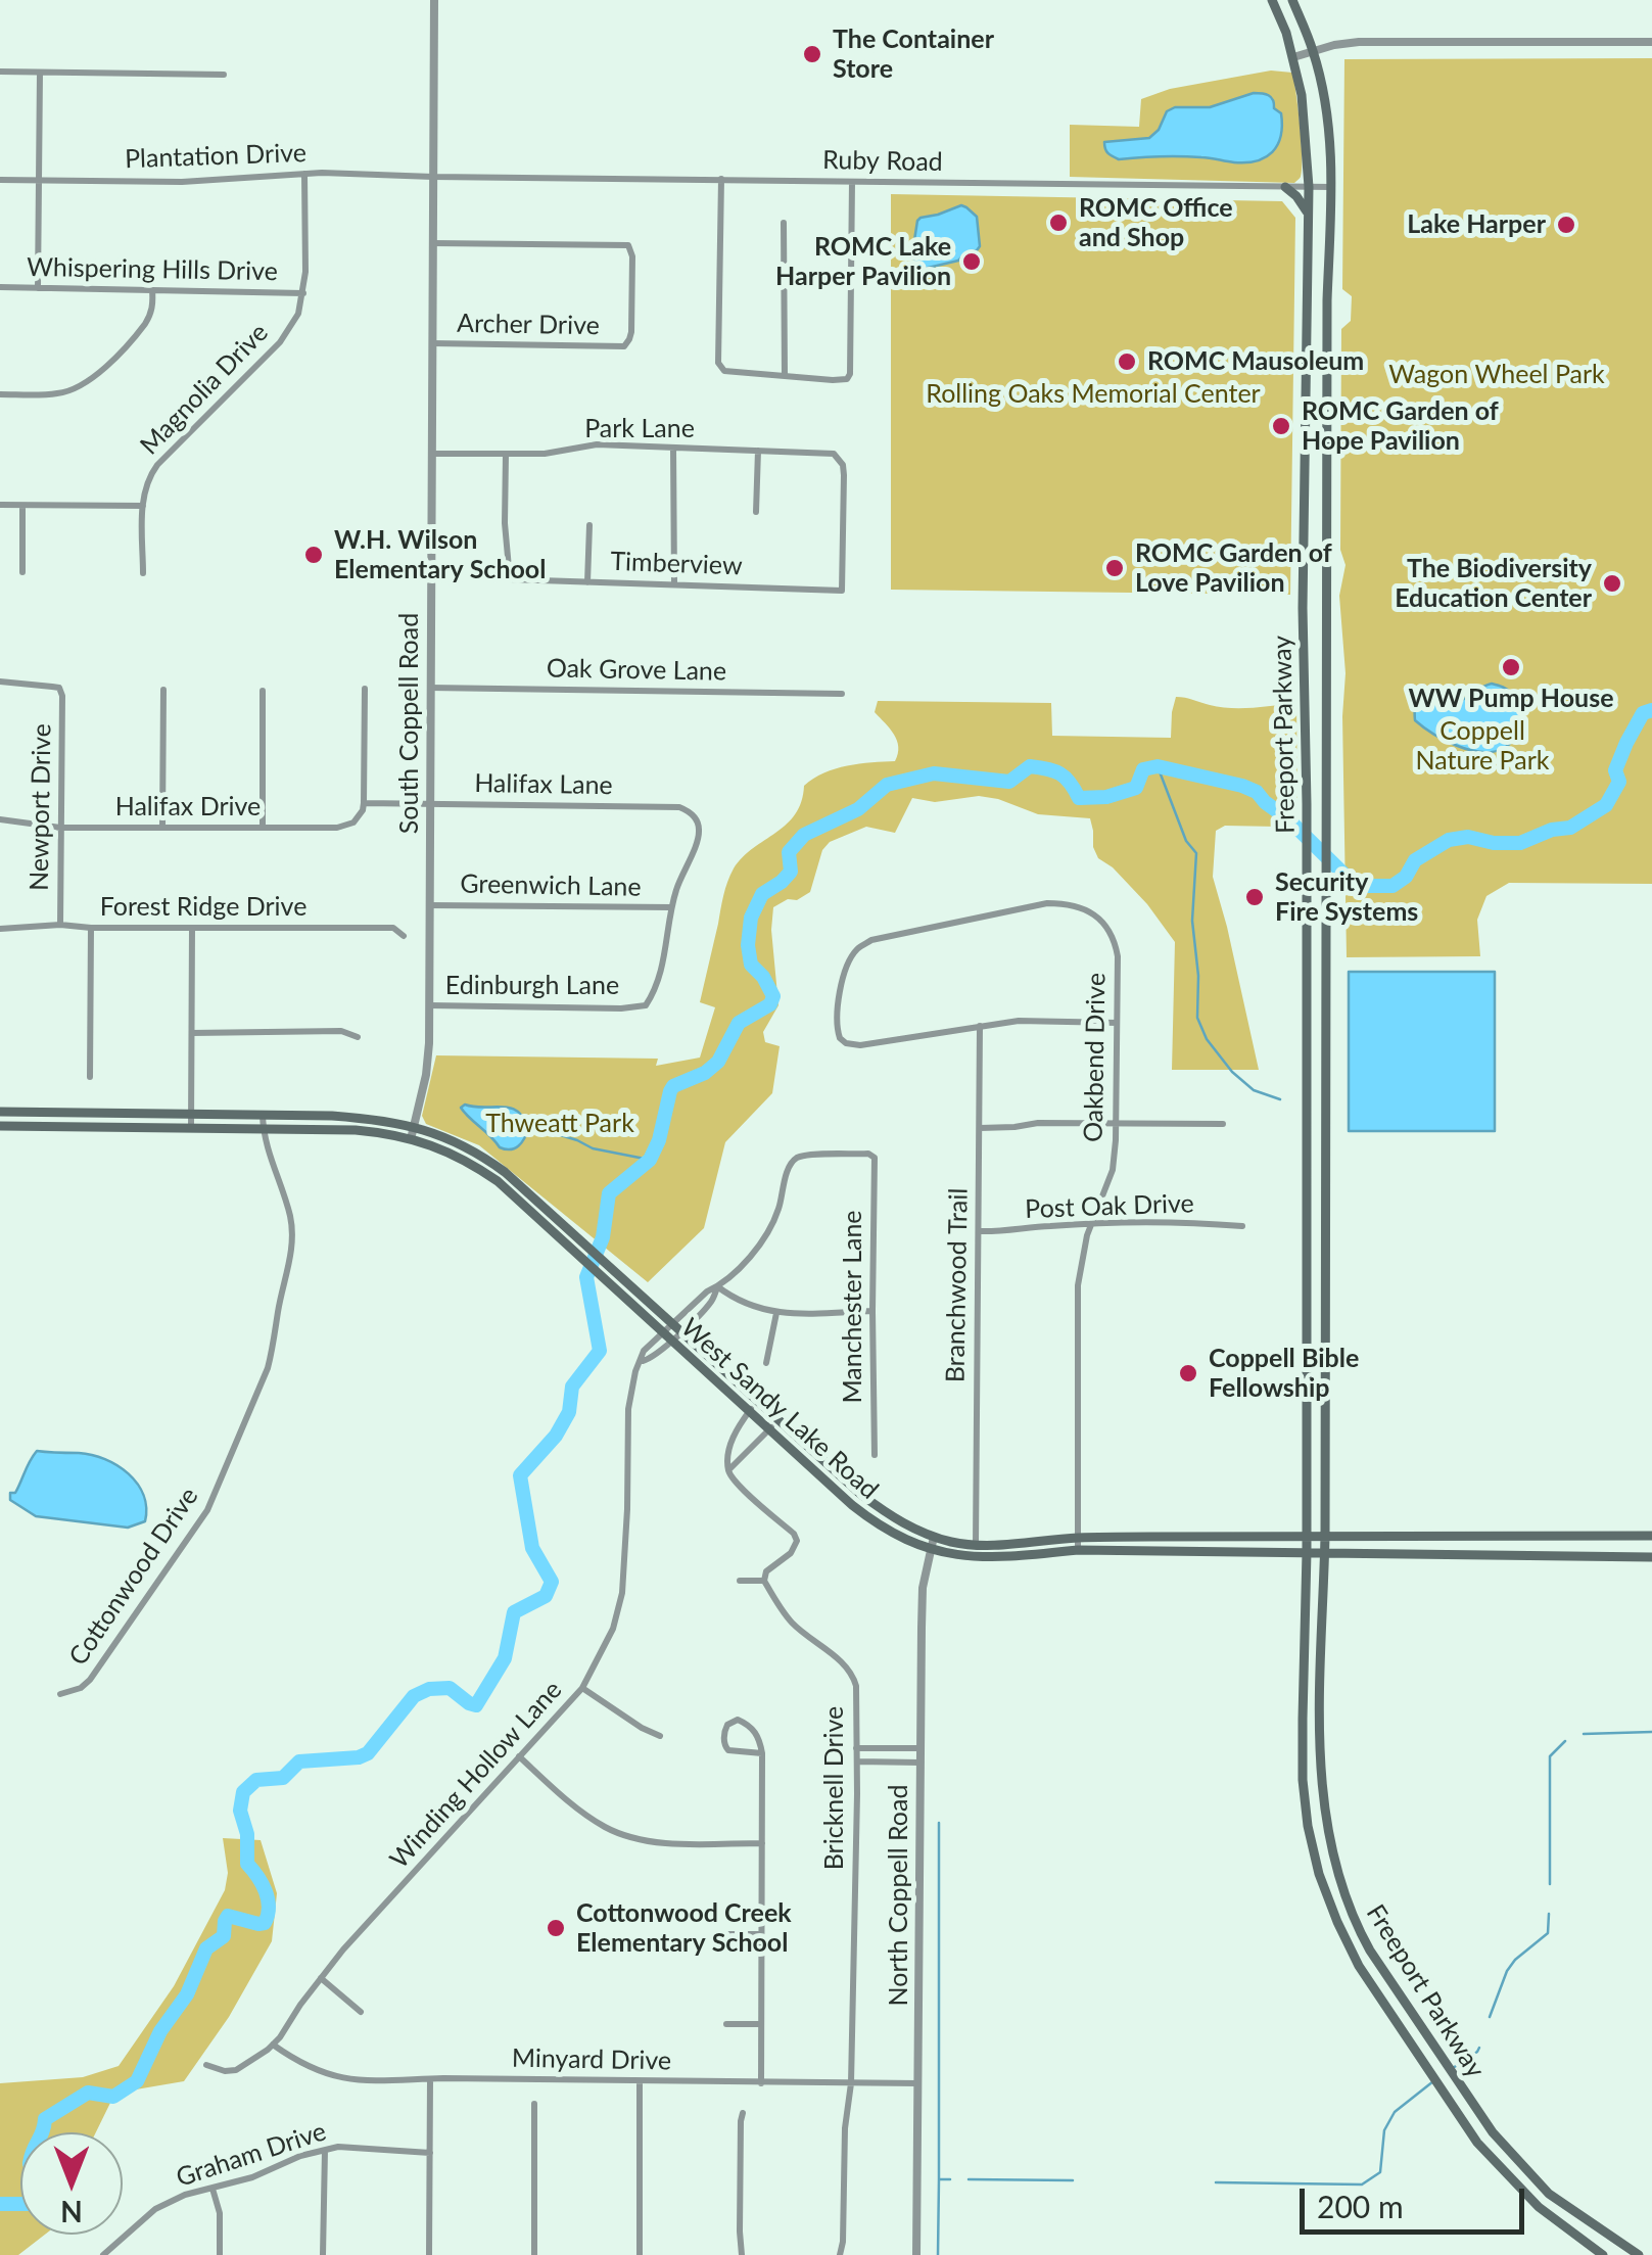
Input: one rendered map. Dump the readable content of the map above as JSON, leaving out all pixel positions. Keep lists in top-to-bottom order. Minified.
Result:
{"streets":{"main road":["Freeport Parkway","West Sandy Lake Road"],"street":["Plantation Drive","Ruby Road","Whispering Hills Drive","Archer Drive","Magnolia Drive","Park Lane","Timberview","Oak Grove Lane","South Coppell Road","Halifax Lane","Newport Drive","Halifax Drive","Greenwich Lane","Forest Ridge Drive","Edinburgh Lane","Oakbend Drive","Post Oak Drive","Branchwood Trail","Manchester Lane","Cottonwood Drive","Winding Hollow Lane","Bricknell Drive","North Coppell Road","Minyard Drive","Graham Drive"]},"crossings":[["Plantation Drive","Ruby Road"],["Plantation Drive","Magnolia Drive"],["Plantation Drive","South Coppell Road"],["Ruby Road","South Coppell Road"],["Ruby Road","Freeport Parkway"],["Whispering Hills Drive","Magnolia Drive"],["Archer Drive","South Coppell Road"],["Park Lane","Timberview"],["Park Lane","South Coppell Road"],["Oak Grove Lane","South Coppell Road"],["South Coppell Road","Halifax Lane"],["South Coppell Road","Greenwich Lane"],["South Coppell Road","Edinburgh Lane"],["South Coppell Road","West Sandy Lake Road"],["Freeport Parkway","West Sandy Lake Road"],["Halifax Lane","Halifax Drive"],["Halifax Lane","Edinburgh Lane"],["Newport Drive","Halifax Drive"],["Newport Drive","Forest Ridge Drive"],["Greenwich Lane","Edinburgh Lane"],["Oakbend Drive","Post Oak Drive"],["Oakbend Drive","Branchwood Trail"],["Oakbend Drive","West Sandy Lake Road"],["Post Oak Drive","Branchwood Trail"],["Branchwood Trail","West Sandy Lake Road"],["Manchester Lane","Winding Hollow Lane"],["West Sandy Lake Road","Cottonwood Drive"],["West Sandy Lake Road","Winding Hollow Lane"],["West Sandy Lake Road","North Coppell Road"],["Winding Hollow Lane","Minyard Drive"],["Bricknell Drive","Minyard Drive"],["North Coppell Road","Minyard Drive"]],"parks":["Wagon Wheel Park","Rolling Oaks Memorial Center","Coppell Nature Park","Thweatt Park"],"places":["The Container Store","ROMC Office and Shop","Lake Harper","ROMC Lake Harper Pavilion","ROMC Mausoleum","ROMC Garden of Hope Pavilion","W.H. Wilson Elementary School","ROMC Garden of Love Pavilion","The Biodiversity Education Center","WW Pump House","Security Fire Systems","Coppell Bible Fellowship","Cottonwood Creek Elementary School"],"scale_bar":"200 m","north":"bottom"}
